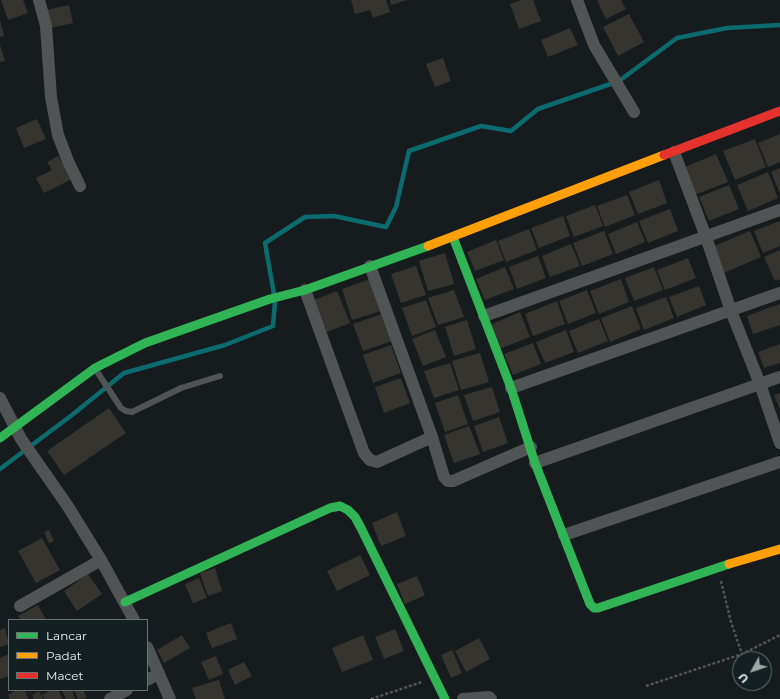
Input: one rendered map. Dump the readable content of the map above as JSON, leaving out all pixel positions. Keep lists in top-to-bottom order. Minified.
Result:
{"legend":["Lancar","Padat","Macet"],"north":"bottom left"}
